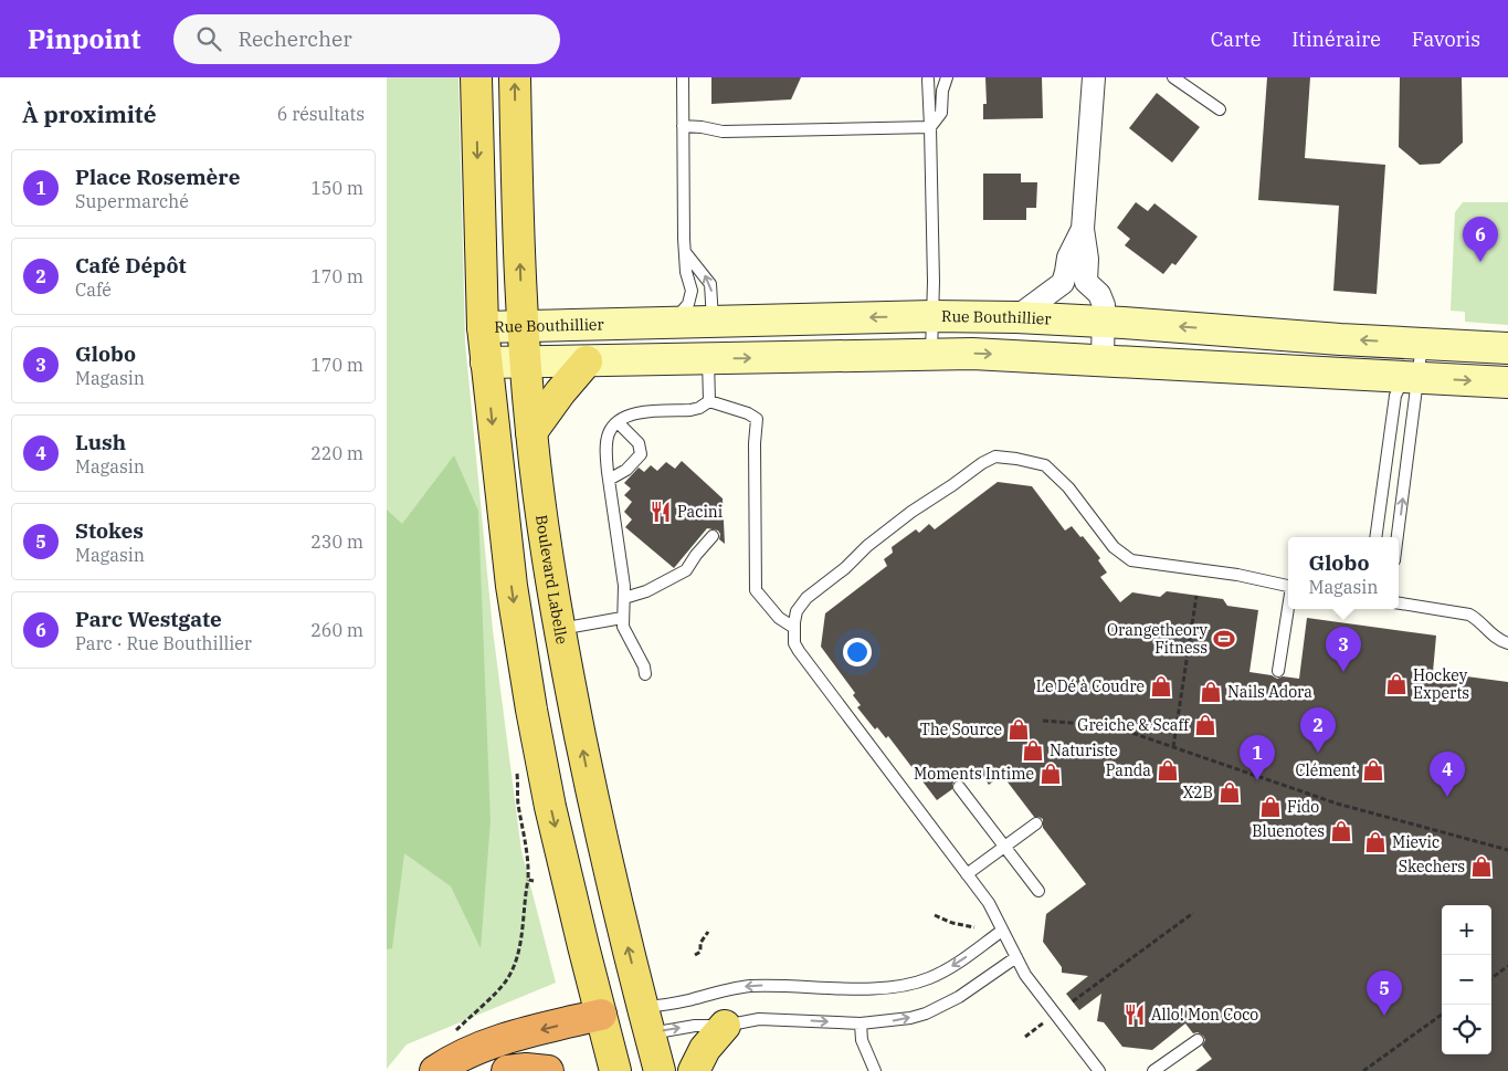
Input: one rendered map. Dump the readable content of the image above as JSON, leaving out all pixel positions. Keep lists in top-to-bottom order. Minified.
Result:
{"streets":{"main road":["Boulevard Labelle"],"street":["Rue Bouthillier"]},"crossings":[["Rue Bouthillier","Boulevard Labelle"]],"places":{"restaurant":["Pacini","Allo! Mon Coco"],"sports":["Orangetheory Fitness"],"shop":["Hockey Experts","Le Dé à Coudre","Nails Adora","Greiche & Scaff","The Source","Naturiste","Panda","Clément","Moments Intime","X2B","Fido","Bluenotes","Mievic","Skechers"]},"page":{"header":"Pinpoint","search":"Rechercher","nav":["Carte","Itinéraire","Favoris"],"heading":["À proximité","6 résultats"],"list":[{"mark":"1","name":"Place Rosemère","note":"Supermarché","value":"150 m"},{"mark":"2","name":"Café Dépôt","note":"Café","value":"170 m"},{"mark":"3","name":"Globo","note":"Magasin","value":"170 m"},{"mark":"4","name":"Lush","note":"Magasin","value":"220 m"},{"mark":"5","name":"Stokes","note":"Magasin","value":"230 m"},{"mark":"6","name":"Parc Westgate","note":"Parc · Rue Bouthillier","value":"260 m"}],"pins":["6","3","2","1","4","5"],"popup":["Globo","Magasin"],"map_buttons":["+","−"]}}
